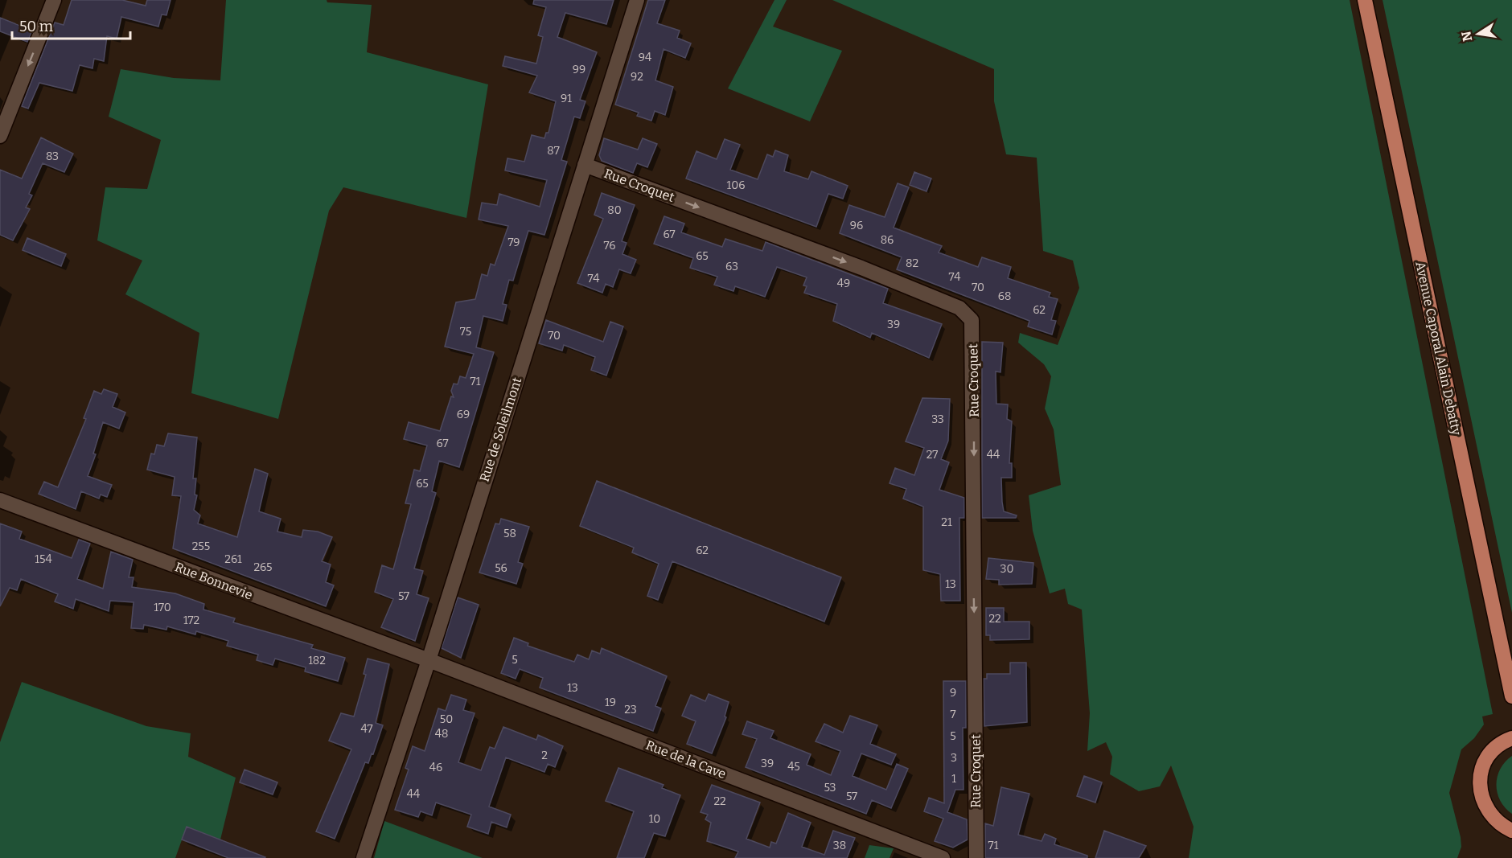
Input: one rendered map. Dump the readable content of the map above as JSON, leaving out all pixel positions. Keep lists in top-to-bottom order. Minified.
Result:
{"streets":{"main road":["Avenue Caporal Alain Debatty"],"street":["Rue Croquet","Rue de Soleilmont","Rue Bonnevie","Rue de la Cave"]},"crossings":[["Rue Croquet","Rue de Soleilmont"],["Rue de Soleilmont","Rue Bonnevie"],["Rue de Soleilmont","Rue de la Cave"],["Rue Bonnevie","Rue de la Cave"]],"one_way":["Rue Croquet"],"house_numbers":["94","99","92","91","87","83","106","80","96","67","86","79","76","65","82","63","74","74","49","70","68","62","39","75","70","71","69","33","67","27","44","65","21","58","255","62","154","261","265","56","30","13","57","170","22","172","5","182","13","9","19","23","7","50","47","48","5","2","3","39","45","46","1","53","44","57","22","10","38","71"],"scale_bar":"50 m","north":"left"}
